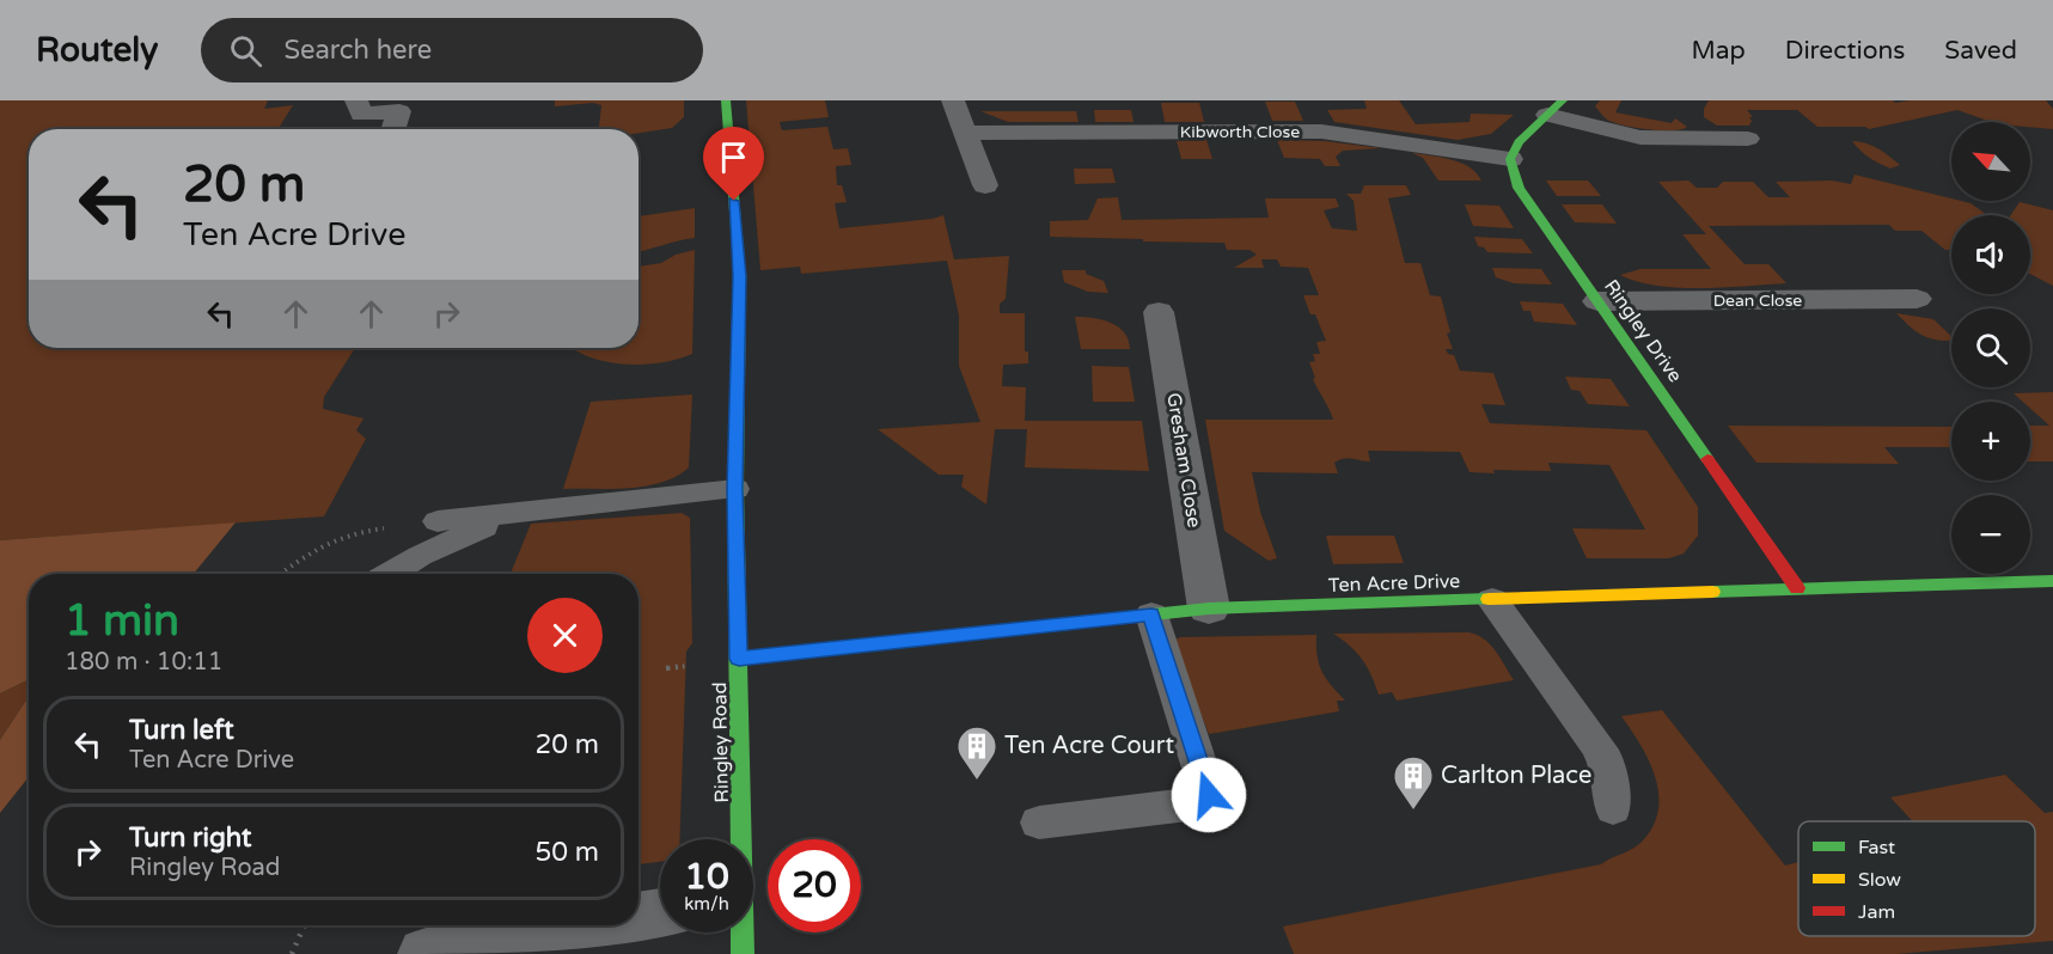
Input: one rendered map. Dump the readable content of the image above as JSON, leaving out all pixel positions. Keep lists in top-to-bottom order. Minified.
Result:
{"streets":{"street":["Kibworth Close","Dean Close","Ringley Drive","Gresham Close","Ten Acre Drive","Ringley Road"]},"crossings":[["Kibworth Close","Ringley Drive"],["Dean Close","Ringley Drive"],["Ringley Drive","Ten Acre Drive"],["Gresham Close","Ten Acre Drive"],["Ten Acre Drive","Ringley Road"]],"places":{"building":["Ten Acre Court","Carlton Place"]},"legend":["Fast","Slow","Jam"],"north":"top left","page":{"header":"Routely","search":"Search here","nav":["Map","Directions","Saved"],"map_buttons":["+","−"],"turn":["20 m","Ten Acre Drive"],"heading":["1 min","180 m · 10:11"],"list":[{"name":"Turn left","note":"Ten Acre Drive","value":"20 m"},{"name":"Turn right","note":"Ringley Road","value":"50 m"}],"speed":"10 km/h","limit":"20"}}
